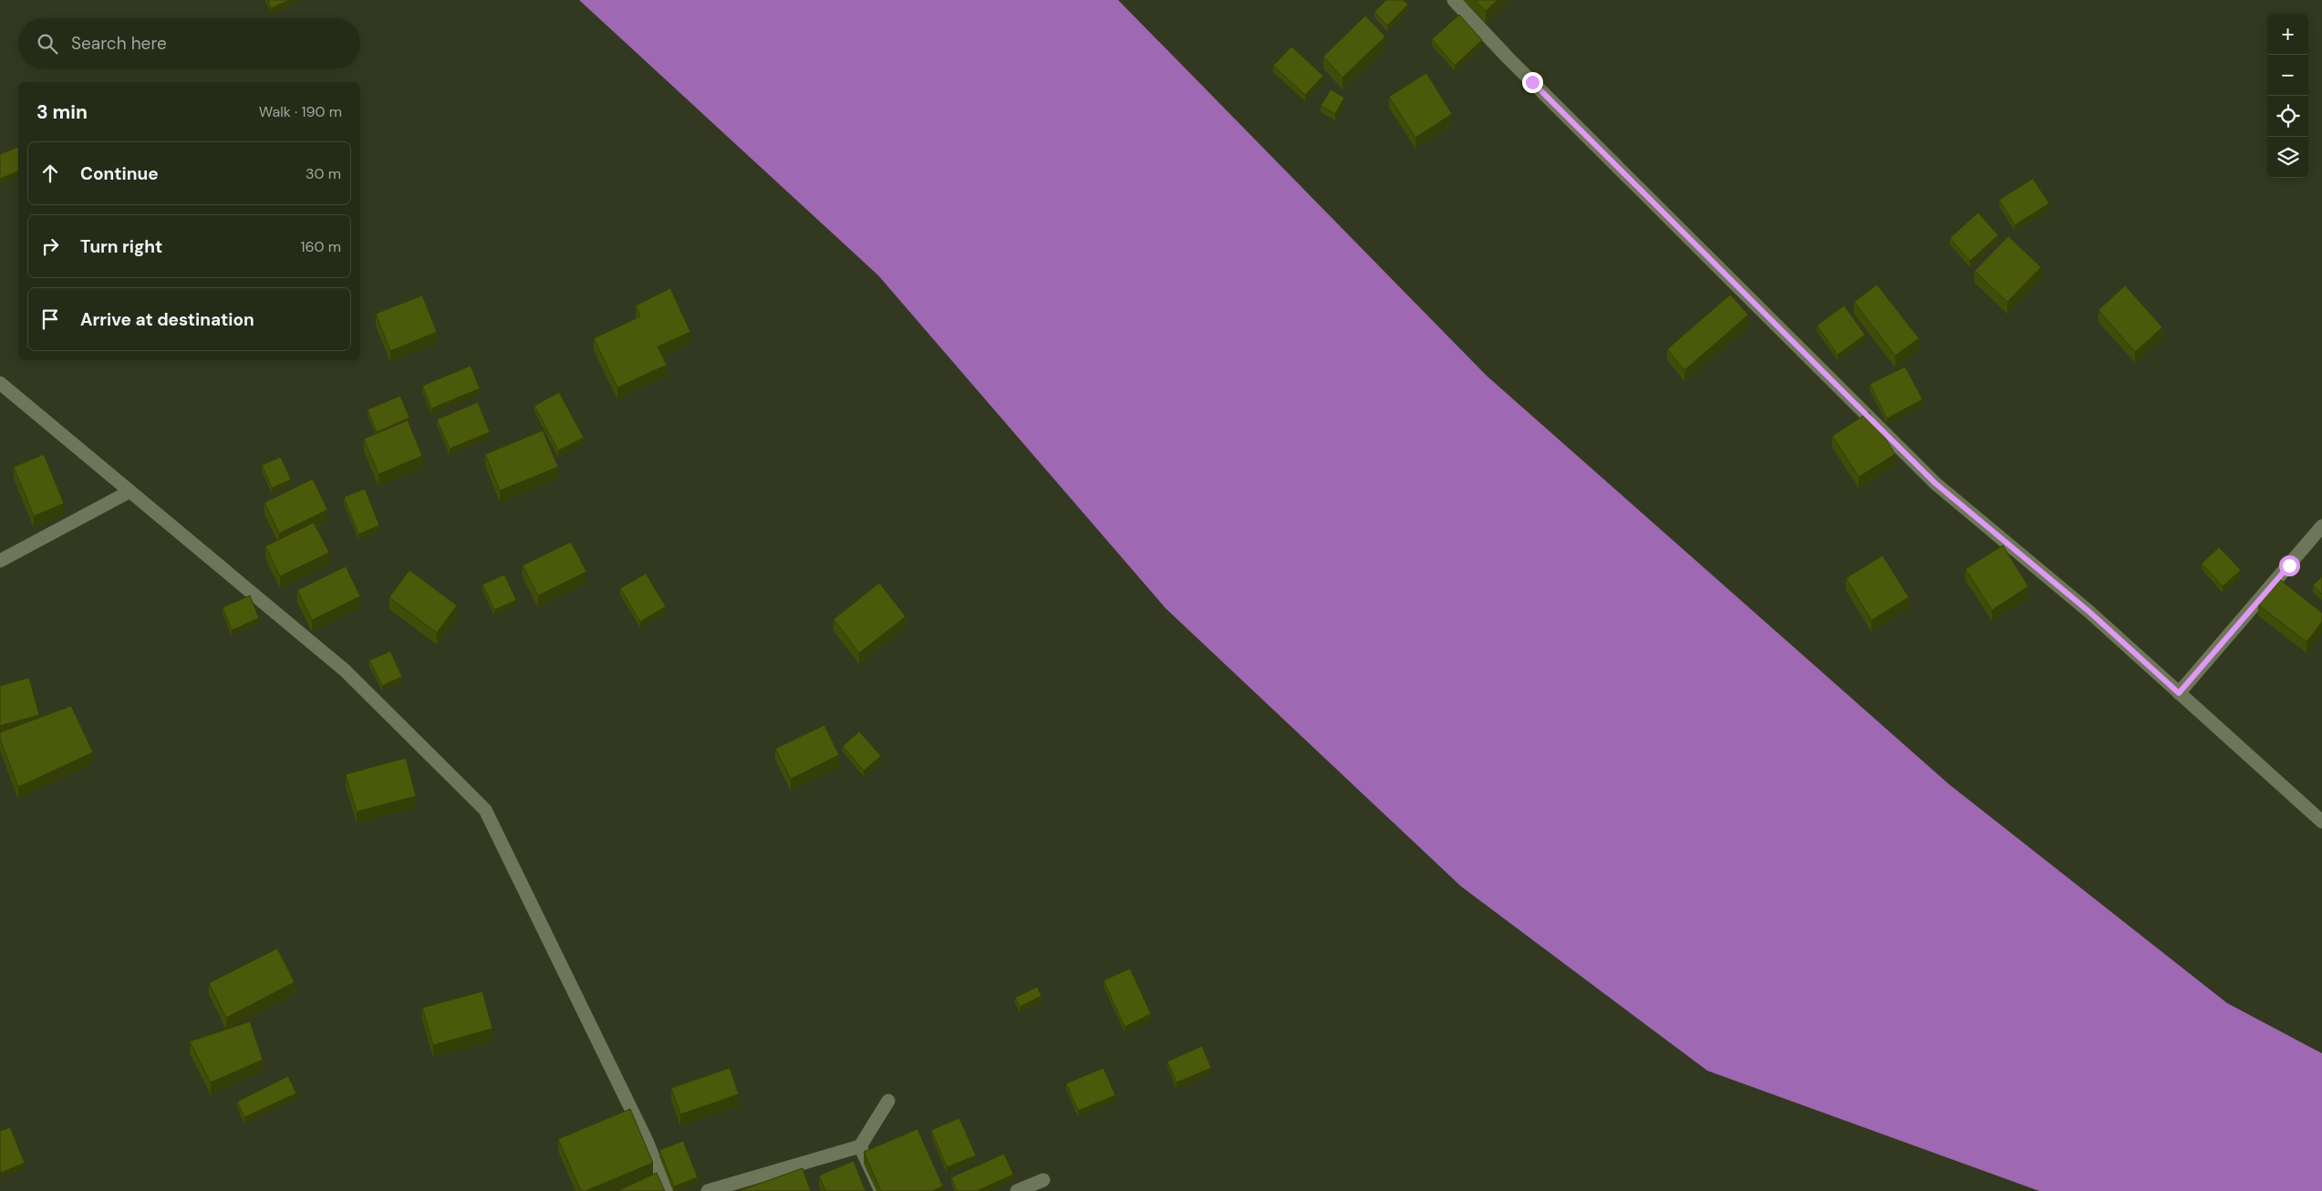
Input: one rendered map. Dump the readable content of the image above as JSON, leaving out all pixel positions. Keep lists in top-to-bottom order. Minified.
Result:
{"page":{"map_buttons":["+","−"],"search":"Search here","heading":["3 min","Walk · 190 m"],"list":[["Continue","30 m"],["Turn right","160 m"],"Arrive at destination"]}}
